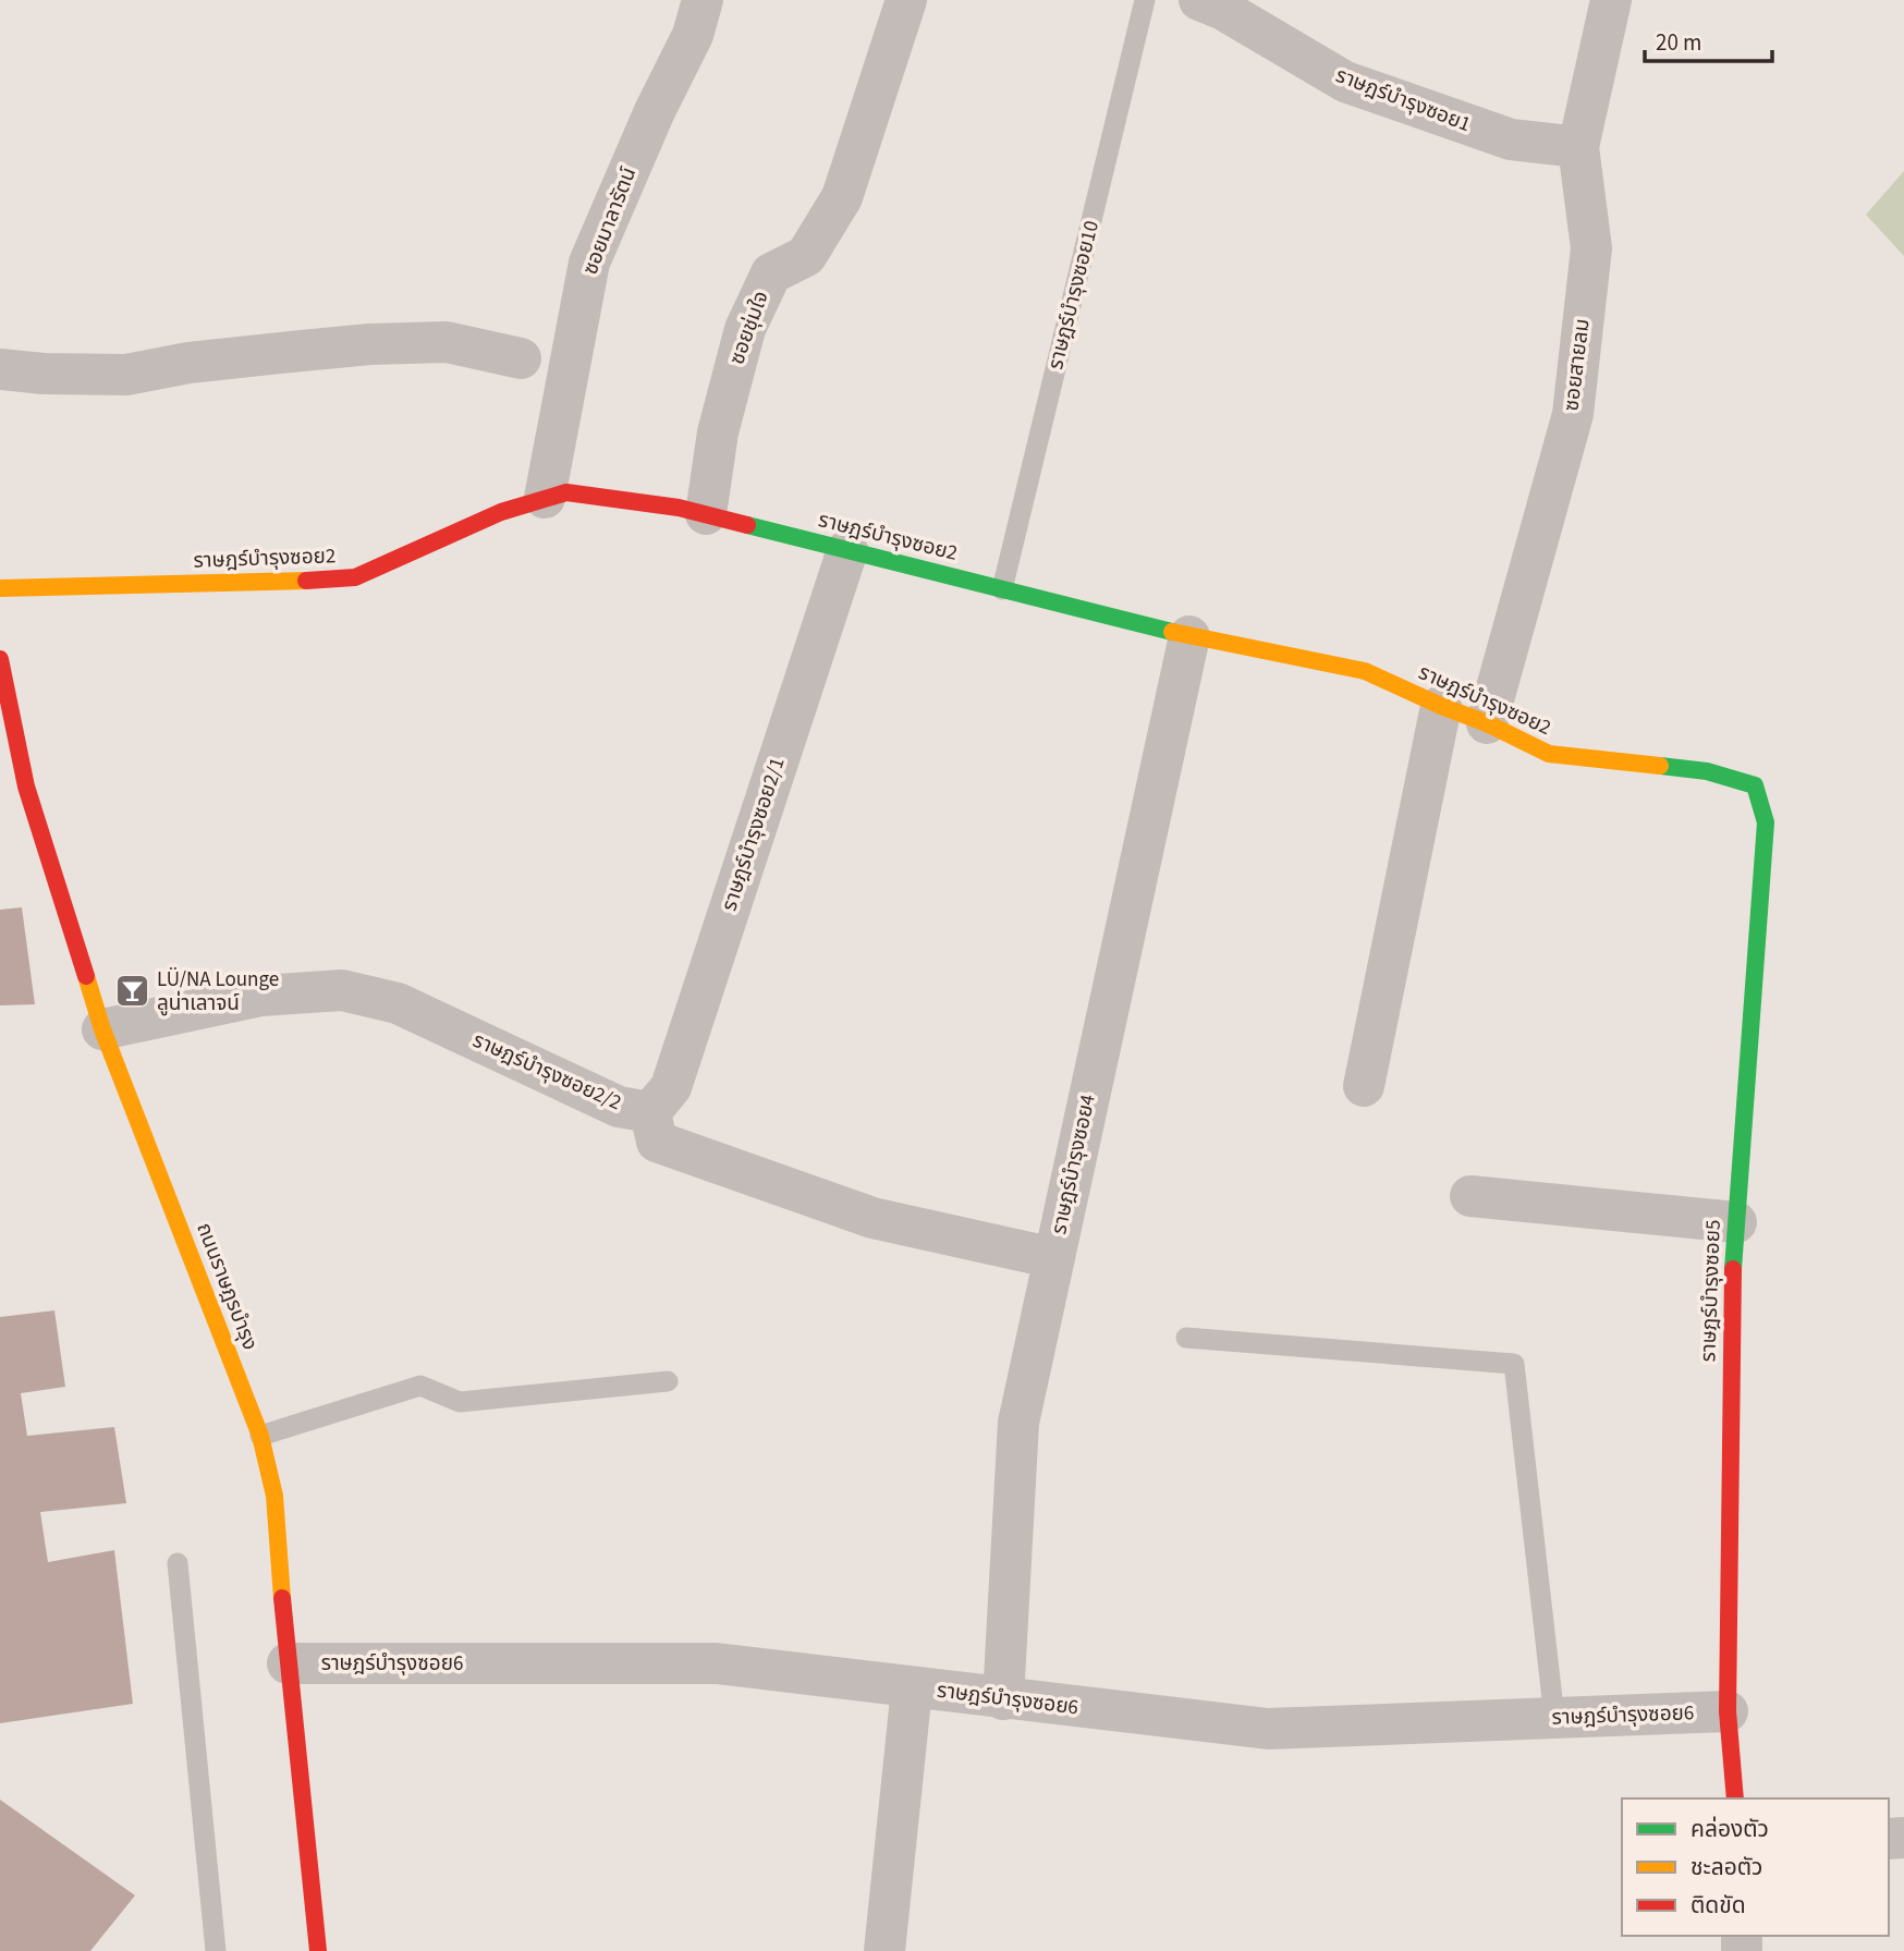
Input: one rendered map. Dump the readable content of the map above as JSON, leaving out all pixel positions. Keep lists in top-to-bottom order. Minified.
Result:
{"streets":{"street":["ราษฎร์บำรุงซอย1","ซอยมาลารัตน์","ซอยชุ่มใจ","ซอยสายลม","ราษฎร์บำรุงซอย2","ราษฎร์บำรุงซอย2/1","ราษฎร์บำรุงซอย2/2","ราษฎร์บำรุงซอย4","ถนนราษฎรบำรุง","ราษฎร์บำรุงซอย5","ราษฎร์บำรุงซอย6"],"lane":["ราษฎร์บำรุงซอย10"]},"crossings":[["ราษฎร์บำรุงซอย1","ซอยสายลม"],["ซอยมาลารัตน์","ราษฎร์บำรุงซอย2"],["ราษฎร์บำรุงซอย10","ราษฎร์บำรุงซอย2"],["ซอยชุ่มใจ","ราษฎร์บำรุงซอย2"],["ซอยสายลม","ราษฎร์บำรุงซอย2"],["ราษฎร์บำรุงซอย2","ราษฎร์บำรุงซอย2/1"],["ราษฎร์บำรุงซอย2","ราษฎร์บำรุงซอย4"],["ราษฎร์บำรุงซอย2","ราษฎร์บำรุงซอย5"],["ราษฎร์บำรุงซอย2/1","ราษฎร์บำรุงซอย2/2"],["ราษฎร์บำรุงซอย2/2","ถนนราษฎรบำรุง"],["ราษฎร์บำรุงซอย4","ราษฎร์บำรุงซอย6"],["ถนนราษฎรบำรุง","ราษฎร์บำรุงซอย6"],["ราษฎร์บำรุงซอย5","ราษฎร์บำรุงซอย6"]],"places":{"bar":["LÜ/NA Lounge ลูน่าเลาจน์"]},"legend":["คล่องตัว","ชะลอตัว","ติดขัด"],"scale_bar":"20 m"}
